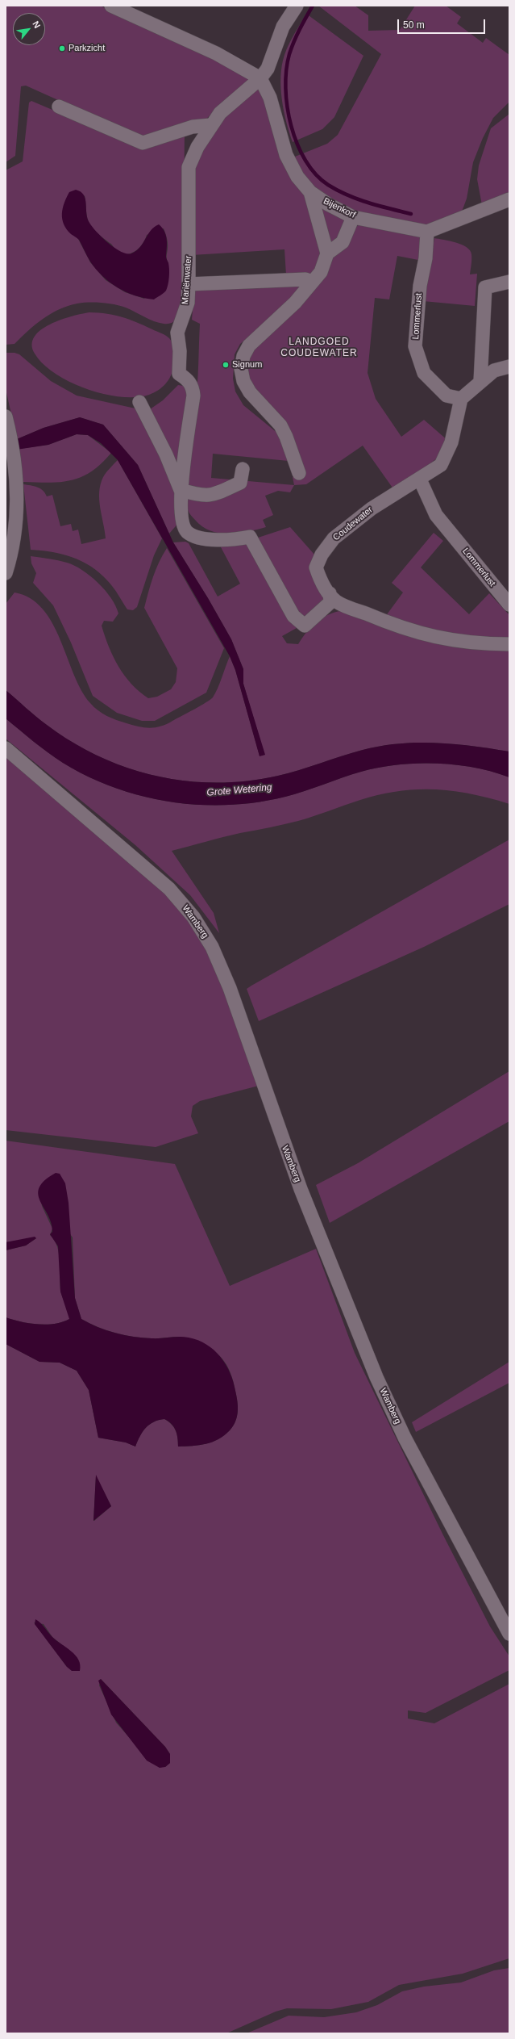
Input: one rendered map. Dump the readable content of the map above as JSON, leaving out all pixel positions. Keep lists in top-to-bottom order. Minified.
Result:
{"streets":{"street":["Bijenkorf","Mariënwater","Lommerlust","Coudewater","Wamberg"]},"crossings":[["Bijenkorf","Mariënwater"],["Bijenkorf","Lommerlust"],["Mariënwater","Coudewater"],["Lommerlust","Coudewater"]],"districts":["LANDGOED COUDEWATER"],"water":["Grote Wetering"],"places":["Parkzicht","Signum"],"scale_bar":"50 m","north":"top right"}
